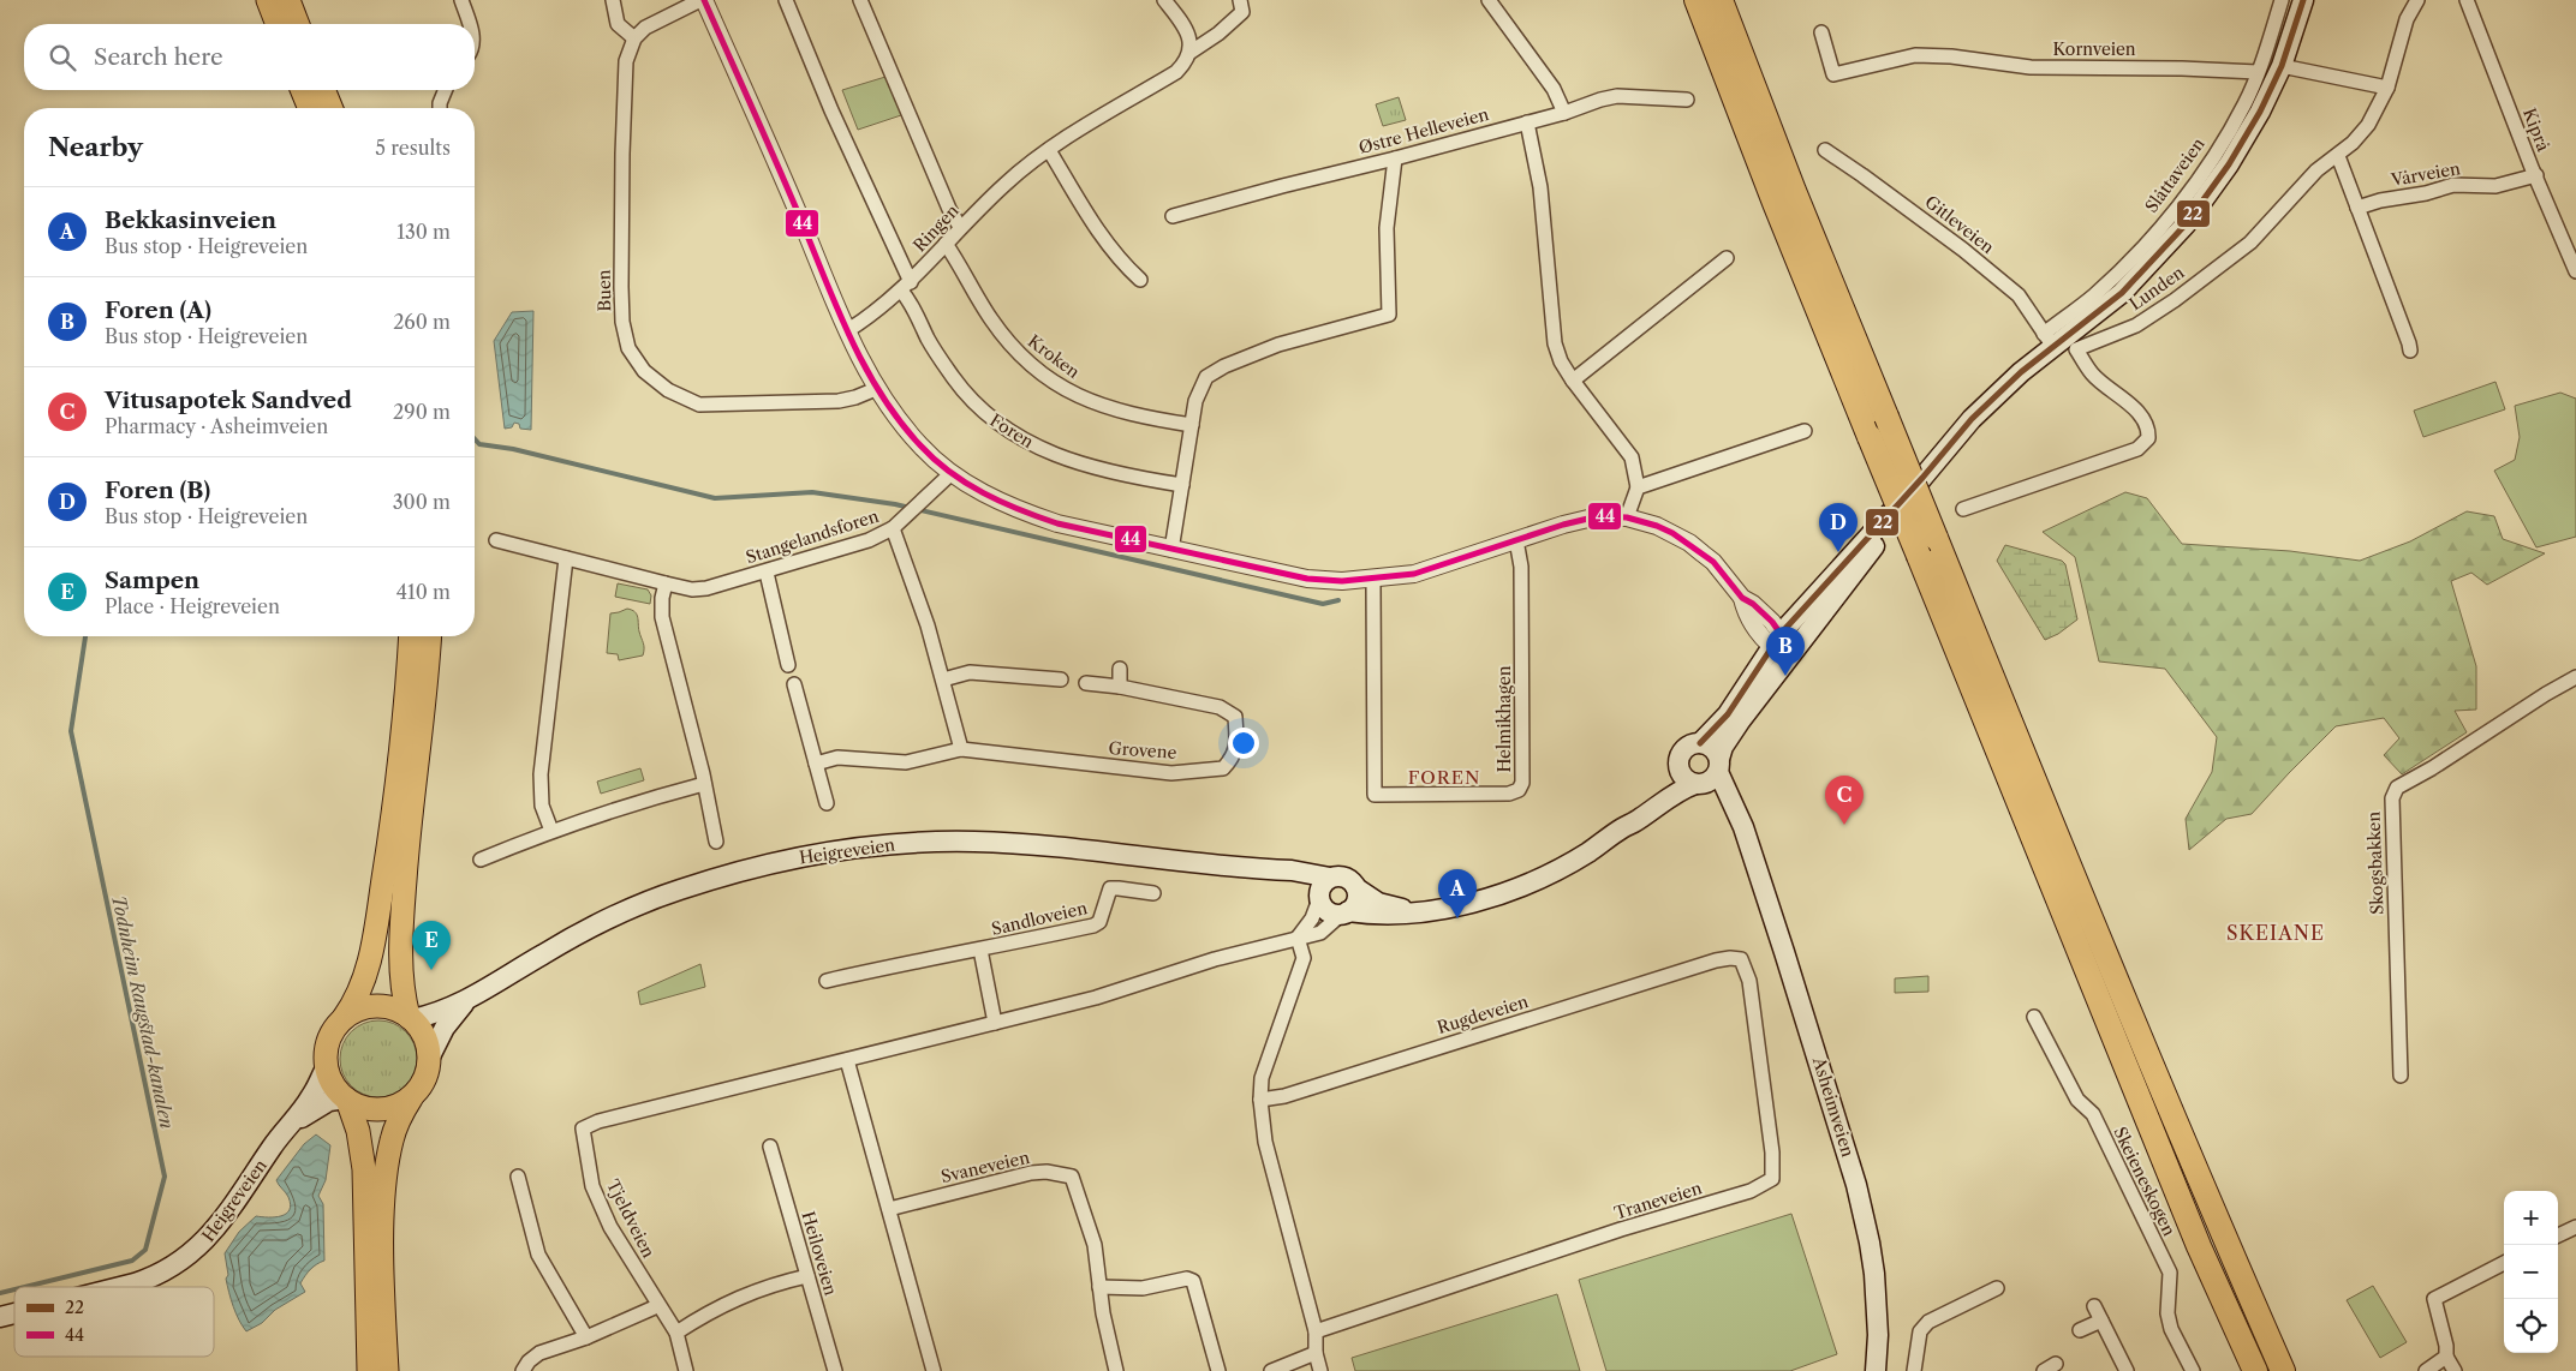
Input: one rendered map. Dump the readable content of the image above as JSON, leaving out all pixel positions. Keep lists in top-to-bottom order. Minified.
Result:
{"streets":{"main road":["Heigreveien","Asheimveien"],"street":["Kornveien","Kiprå","Østre Helleveien","Vårveien","Slåttaveien","Gitleveien","Ringen","Lunden","Buen","Kroken","Foren","Stangelandsforen","Helmikhagen","Grovene","Skogsbakken","Sandloveien","Rugdeveien","Svaneveien","Skeieneskogen","Traneveien","Tjeldveien","Heiloveien"]},"crossings":[["Kornveien","Slåttaveien"],["Kiprå","Vårveien"],["Slåttaveien","Gitleveien"],["Ringen","Kroken"],["Ringen","Foren"],["Heigreveien","Asheimveien"],["Rugdeveien","Traneveien"]],"districts":["FOREN","SKEIANE"],"water":["Todnheim Raugstad-kanalen"],"lines":["transit line 22","transit line 44"],"legend":["22","44"],"page":{"search":"Search here","heading":["Nearby","5 results"],"list":[{"mark":"A","name":"Bekkasinveien","note":"Bus stop · Heigreveien","value":"130 m"},{"mark":"B","name":"Foren (A)","note":"Bus stop · Heigreveien","value":"260 m"},{"mark":"C","name":"Vitusapotek Sandved","note":"Pharmacy · Asheimveien","value":"290 m"},{"mark":"D","name":"Foren (B)","note":"Bus stop · Heigreveien","value":"300 m"},{"mark":"E","name":"Sampen","note":"Place · Heigreveien","value":"410 m"}],"pins":["D","B","C","A","E"],"map_buttons":["+","−"]}}
